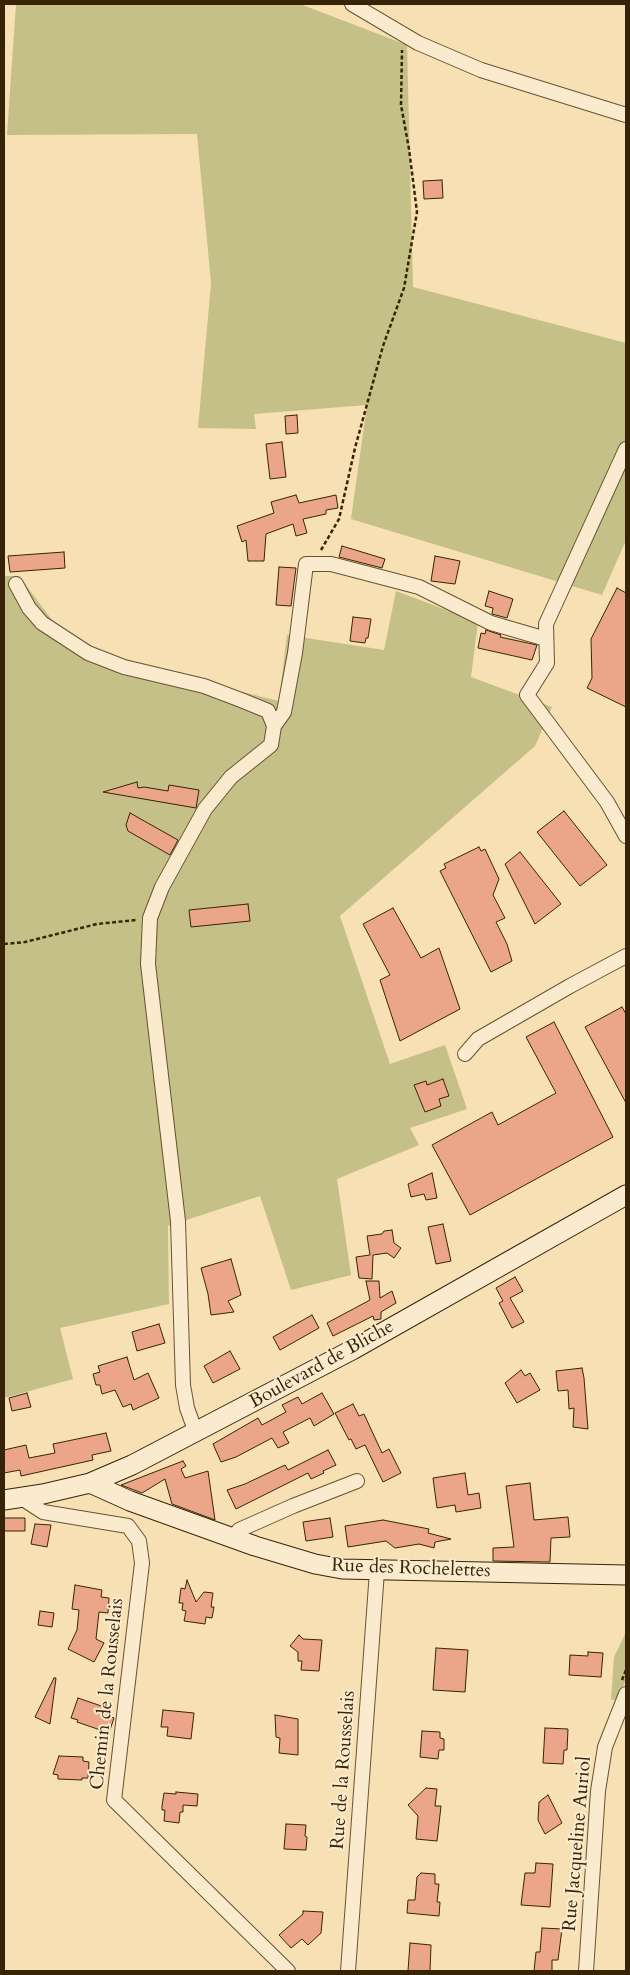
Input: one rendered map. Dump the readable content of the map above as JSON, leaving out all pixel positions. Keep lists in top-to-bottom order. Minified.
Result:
{"streets":{"main road":["Boulevard de Bliche","Rue des Rochelettes"],"street":["Chemin de la Rousselais","Rue de la Rousselais","Rue Jacqueline Auriol"]},"crossings":[["Boulevard de Bliche","Rue des Rochelettes"],["Boulevard de Bliche","Chemin de la Rousselais"],["Rue des Rochelettes","Rue de la Rousselais"]]}
